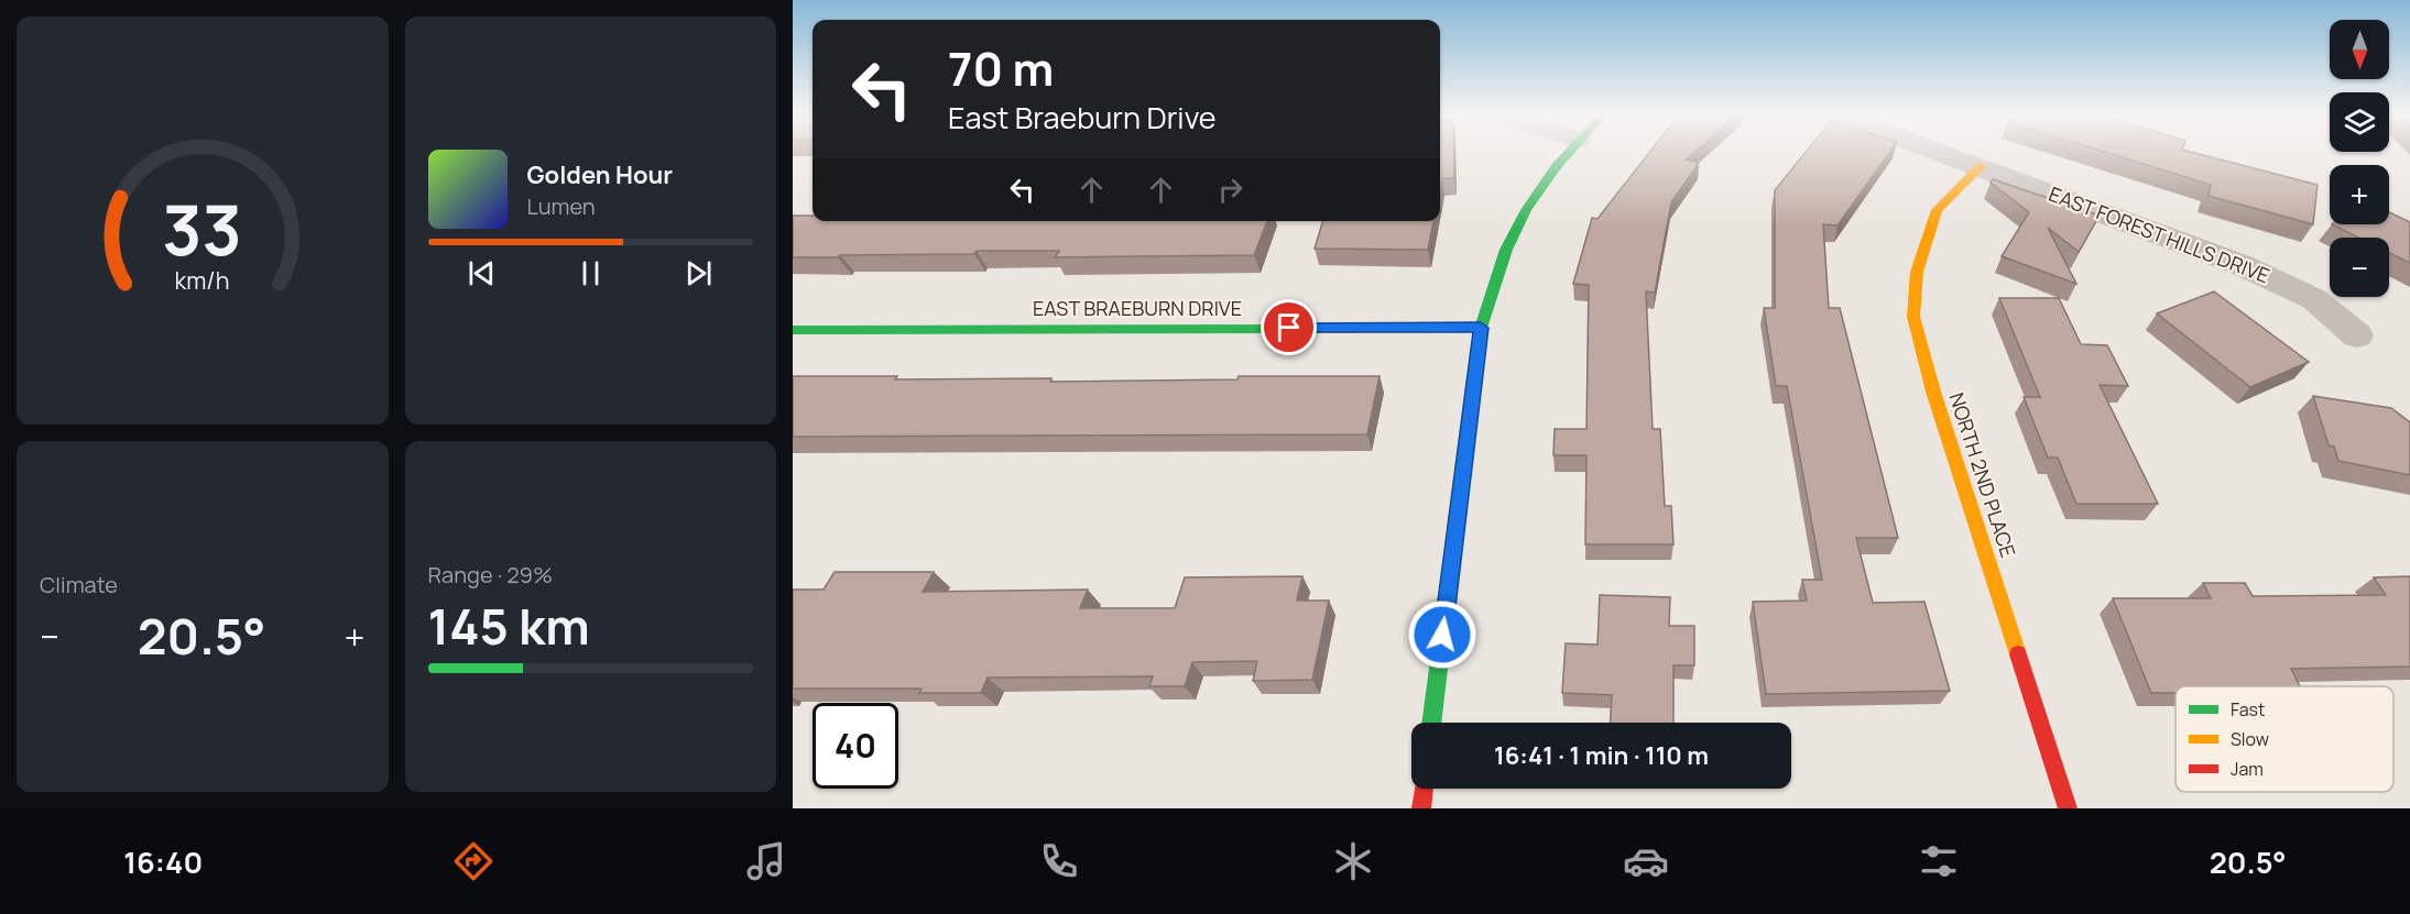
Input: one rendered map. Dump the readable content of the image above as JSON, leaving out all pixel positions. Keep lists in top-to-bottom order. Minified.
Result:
{"streets":{"street":["EAST FOREST HILLS DRIVE","EAST BRAEBURN DRIVE","NORTH 2ND PLACE"]},"crossings":[["EAST FOREST HILLS DRIVE","NORTH 2ND PLACE"]],"legend":["Fast","Slow","Jam"],"north":"bottom","page":{"map_buttons":["+","−"],"turn":["70 m","East Braeburn Drive"],"song":["Golden Hour","Lumen"],"tile":["Climate",["Range · 29%","145 km"]],"heat":["−","20.5°","+"],"limit":"40","trip":"16:41 · 1 min · 110 m","tabs":["16:40","20.5°"],"gauge":["33","km/h"]}}
